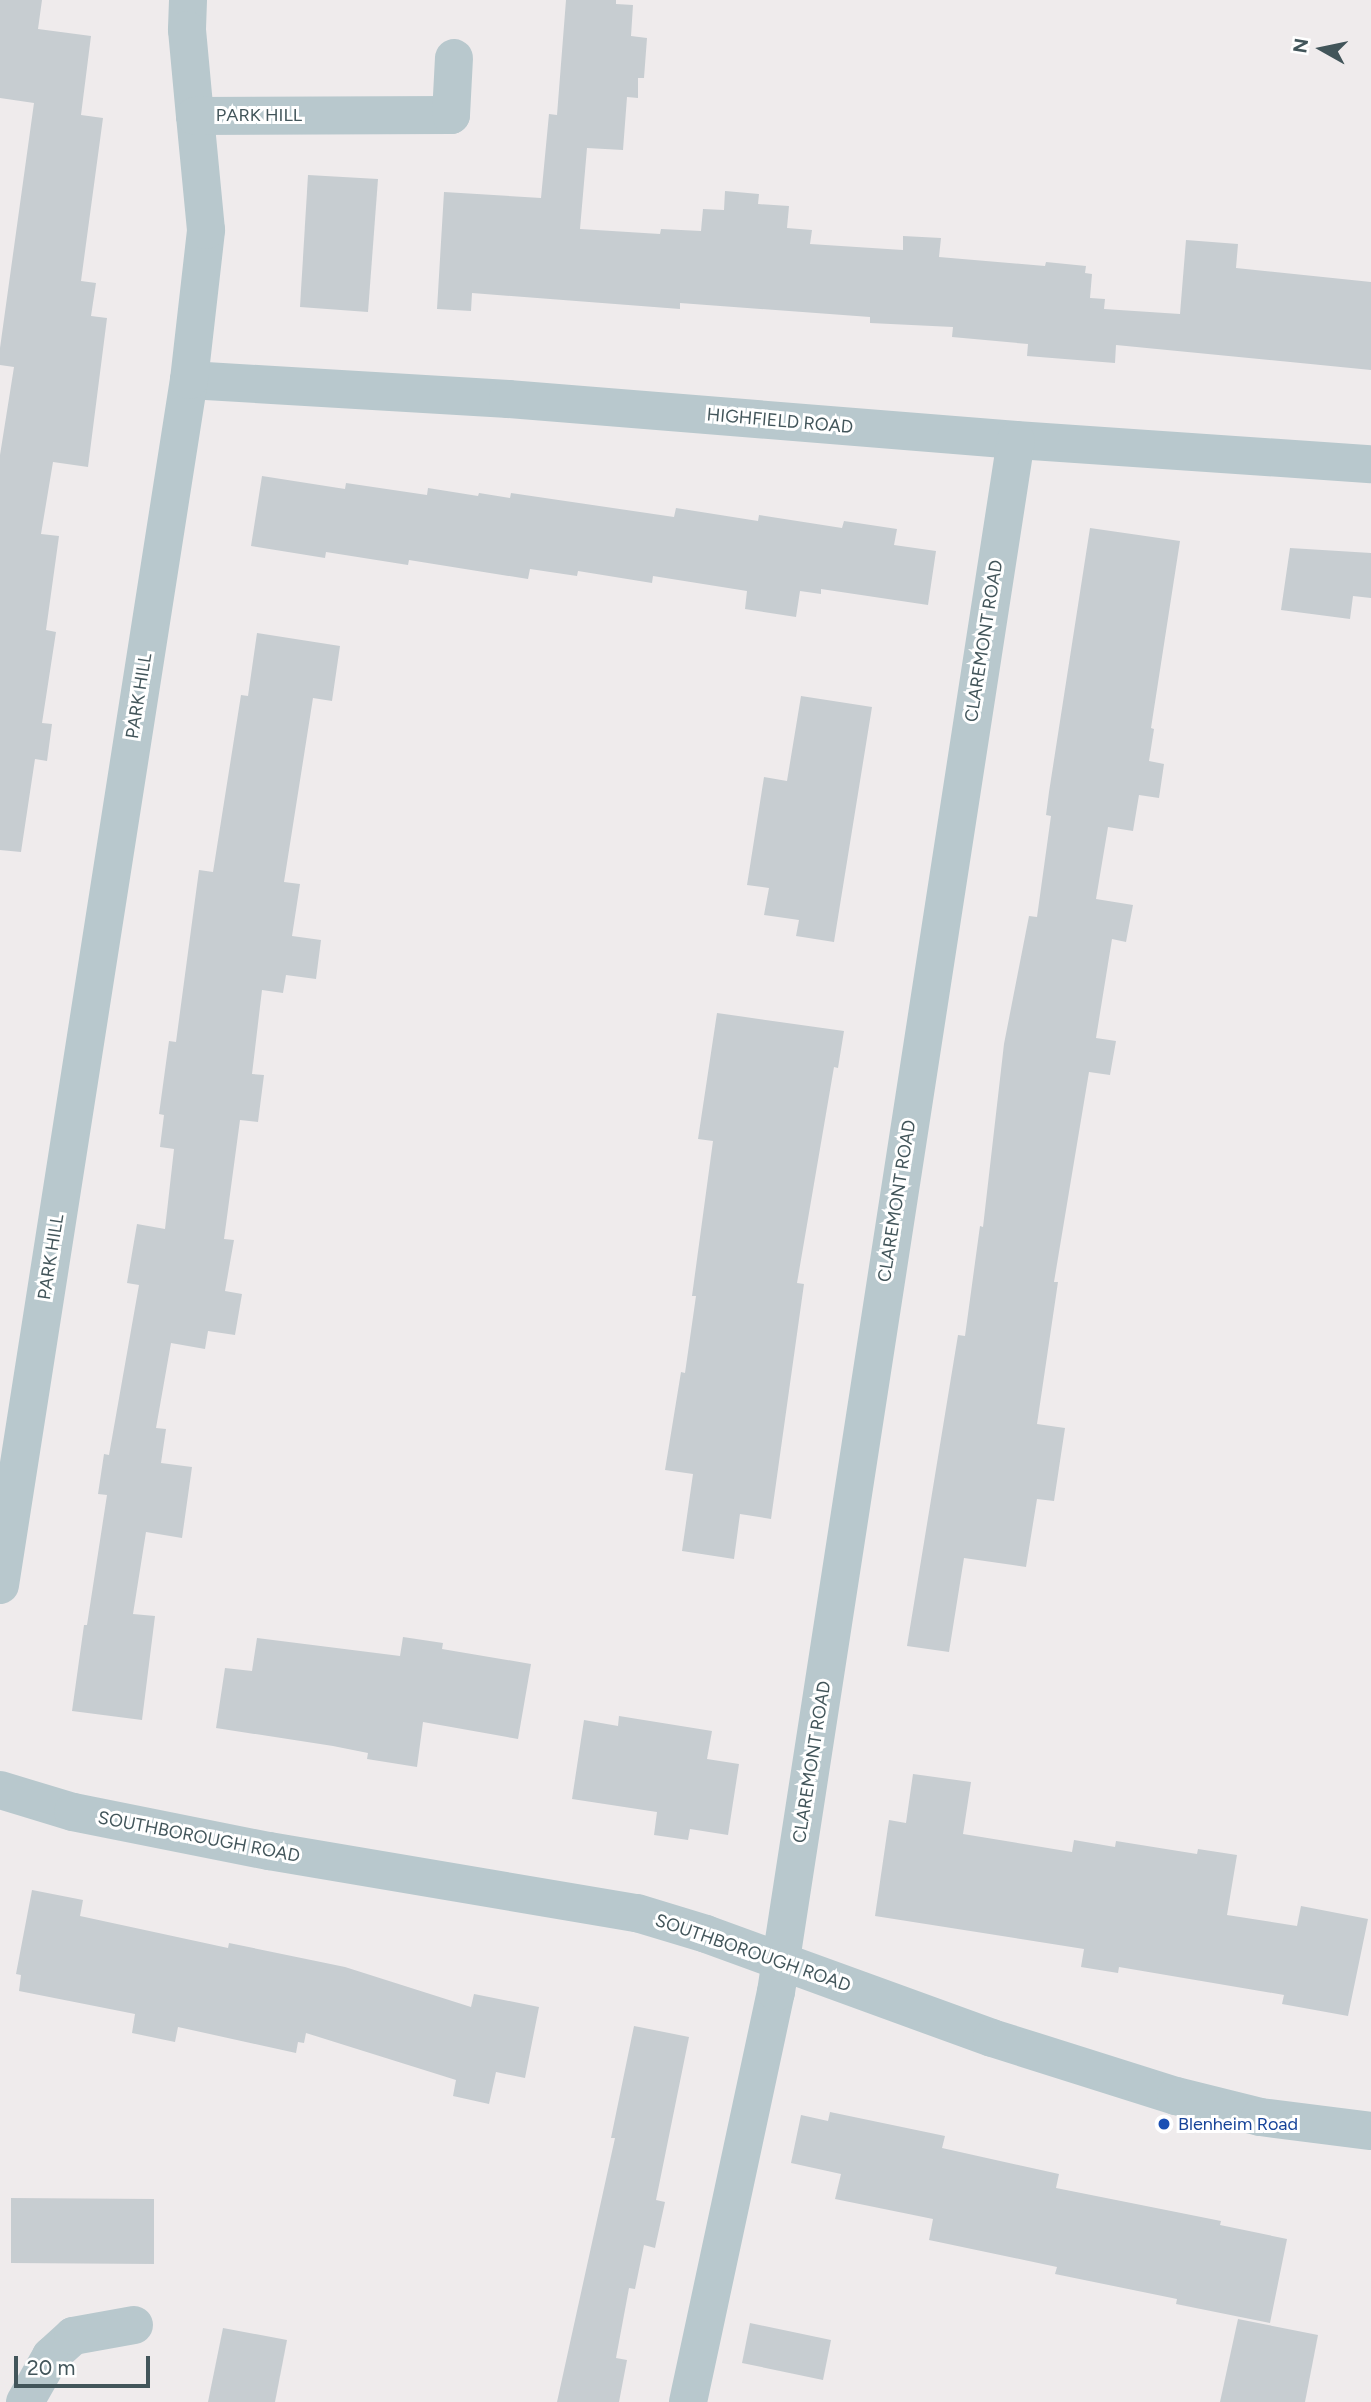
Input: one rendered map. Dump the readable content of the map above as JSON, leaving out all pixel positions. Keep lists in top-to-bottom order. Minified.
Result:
{"streets":{"street":["PARK HILL","HIGHFIELD ROAD","CLAREMONT ROAD","SOUTHBOROUGH ROAD"]},"crossings":[["PARK HILL","HIGHFIELD ROAD"],["HIGHFIELD ROAD","CLAREMONT ROAD"],["CLAREMONT ROAD","SOUTHBOROUGH ROAD"]],"places":["Blenheim Road"],"scale_bar":"20 m","north":"left"}
